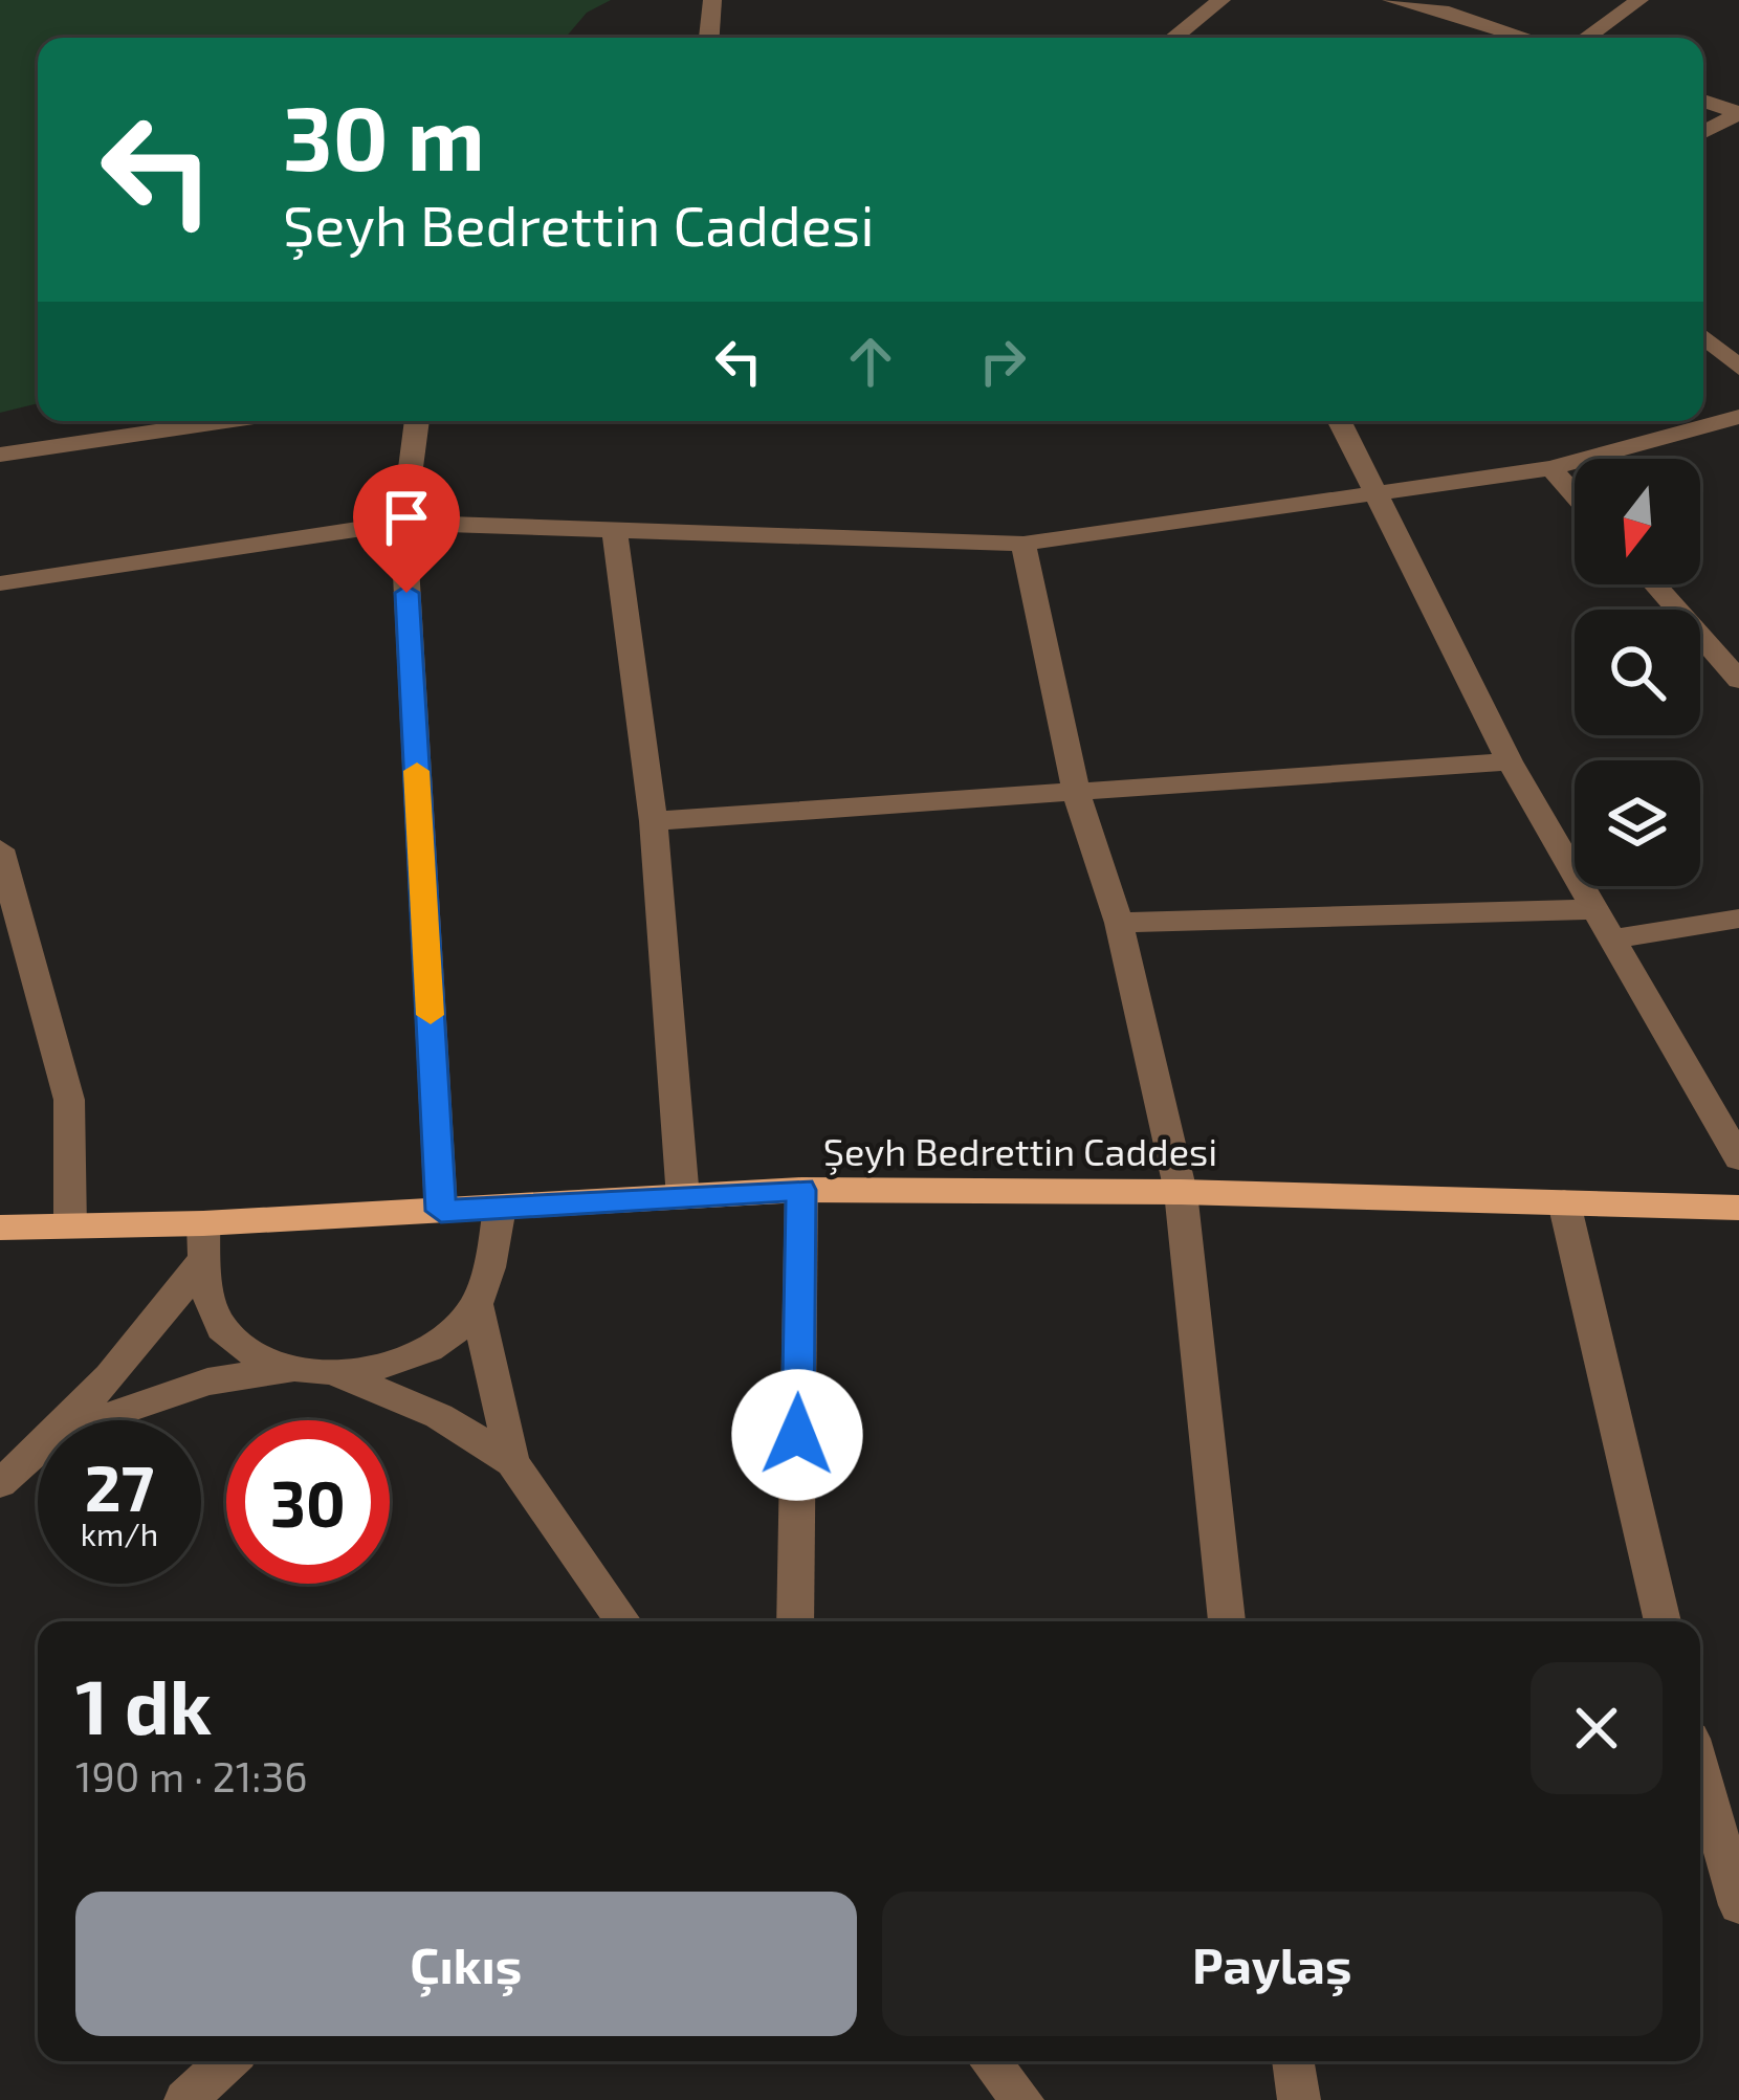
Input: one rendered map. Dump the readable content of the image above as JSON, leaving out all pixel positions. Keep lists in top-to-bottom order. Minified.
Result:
{"streets":{"main road":["Şeyh Bedrettin Caddesi"]},"north":"bottom","page":{"turn":["30 m","Şeyh Bedrettin Caddesi"],"speed":"27 km/h","limit":"30","heading":["1 dk","190 m · 21:36"],"buttons":["Çıkış","Paylaş"]}}
